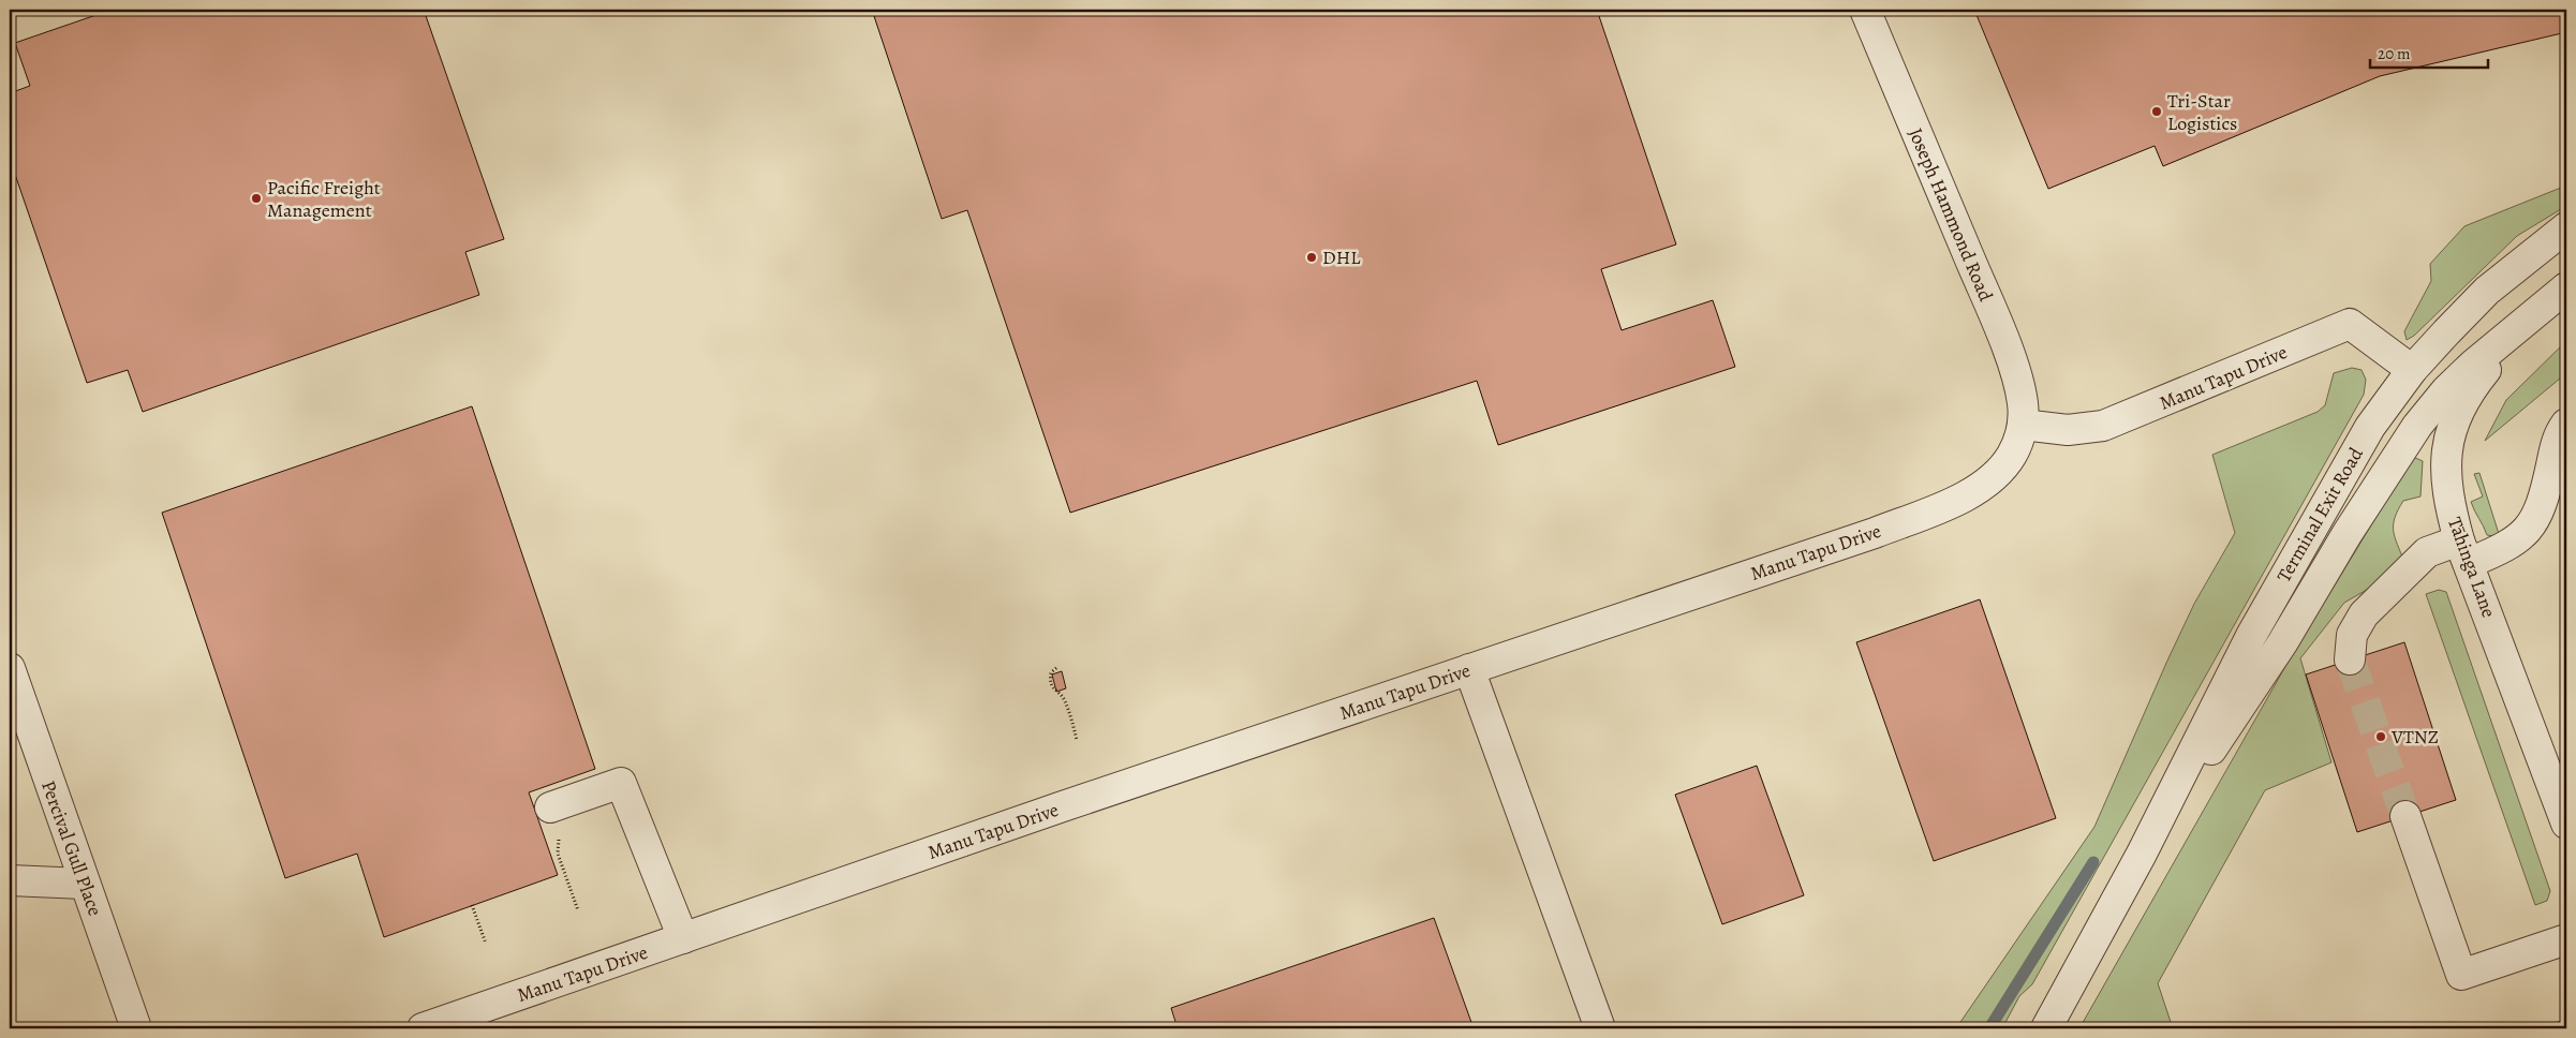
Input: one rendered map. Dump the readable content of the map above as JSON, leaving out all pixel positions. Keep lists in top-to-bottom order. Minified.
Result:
{"streets":{"street":["Joseph Hammond Road","Manu Tapu Drive","Terminal Exit Road","Tāhinga Lane","Percival Gull Place"]},"crossings":[["Joseph Hammond Road","Manu Tapu Drive"],["Manu Tapu Drive","Terminal Exit Road"],["Terminal Exit Road","Tāhinga Lane"]],"places":["Tri-Star Logistics","Pacific Freight Management","DHL","VTNZ"],"scale_bar":"20 m"}
